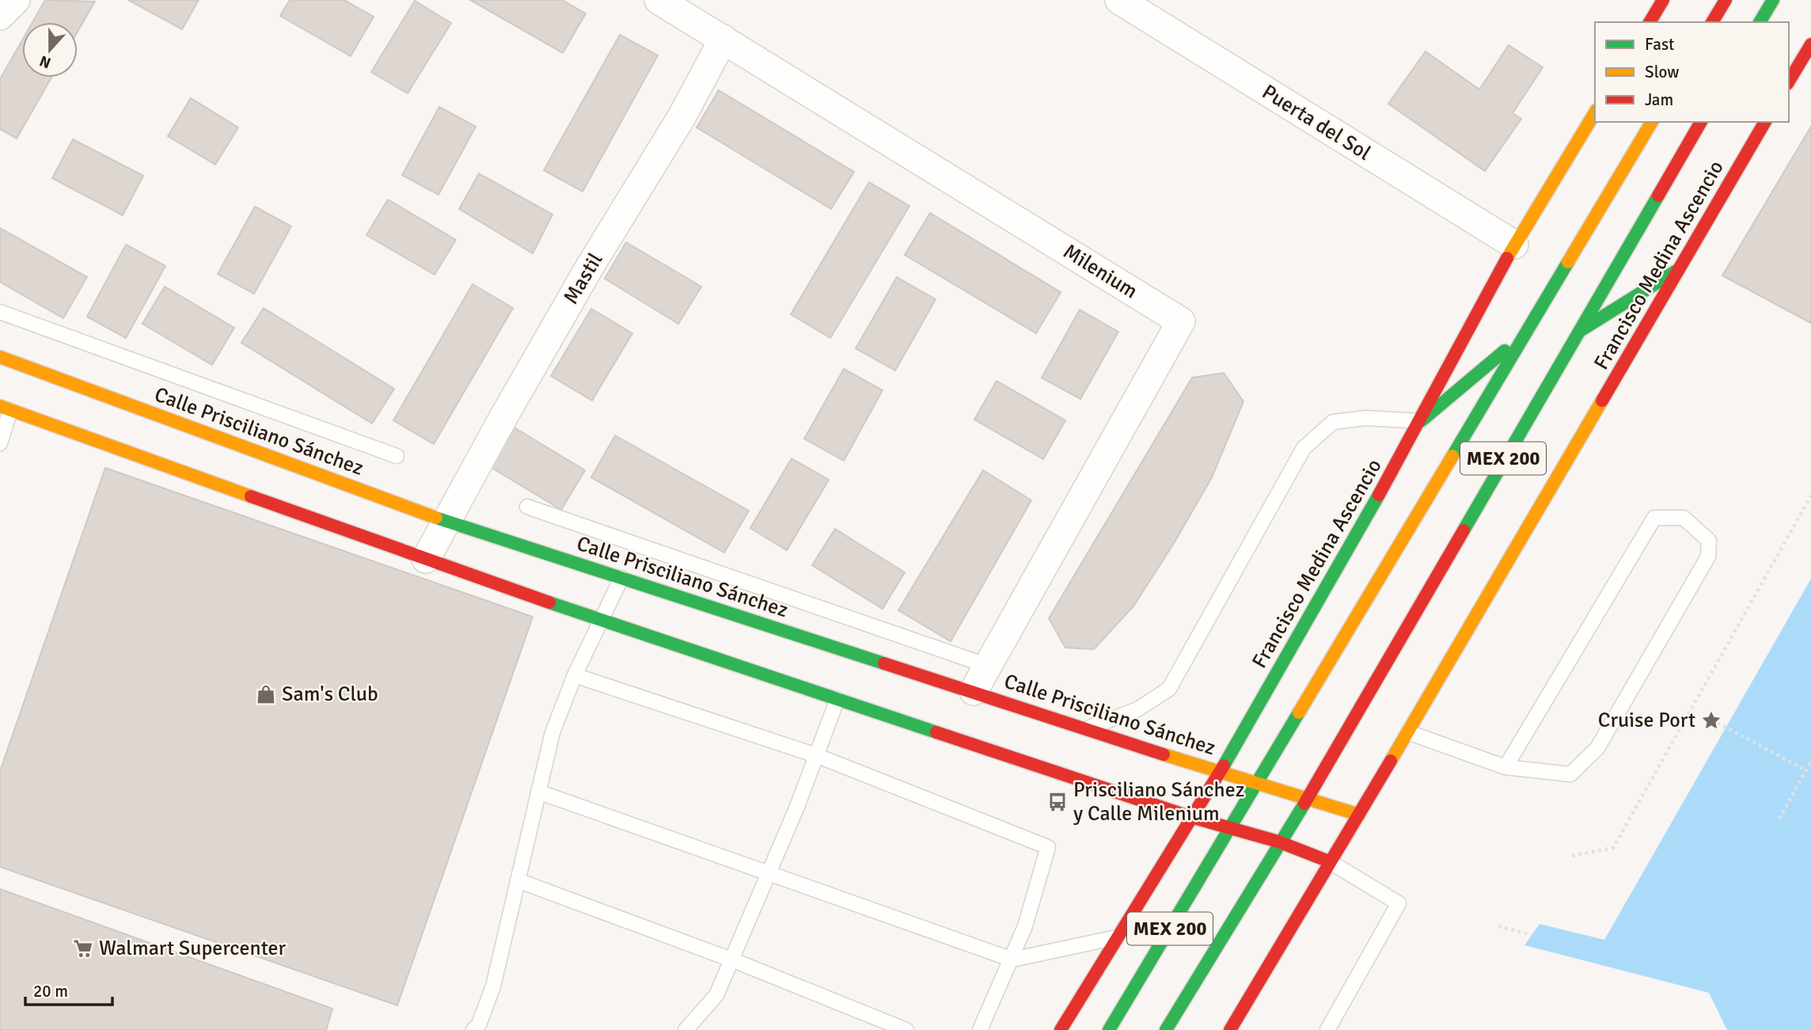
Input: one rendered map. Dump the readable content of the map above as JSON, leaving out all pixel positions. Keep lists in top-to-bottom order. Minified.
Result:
{"streets":{"main road":["Francisco Medina Ascencio","Calle Prisciliano Sánchez","MEX 200"],"street":["Puerta del Sol","Milenium","Mastil"]},"crossings":[["Puerta del Sol","Francisco Medina Ascencio"],["Francisco Medina Ascencio","Calle Prisciliano Sánchez"],["Milenium","Mastil"],["Milenium","Calle Prisciliano Sánchez"],["Mastil","Calle Prisciliano Sánchez"],["Calle Prisciliano Sánchez","MEX 200"]],"places":{"shop":["Sam's Club"],"place":["Cruise Port"],"bus stop":["Prisciliano Sánchez y Calle Milenium"],"supermarket":["Walmart Supercenter"]},"legend":["Fast","Slow","Jam"],"scale_bar":"20 m","north":"bottom"}
